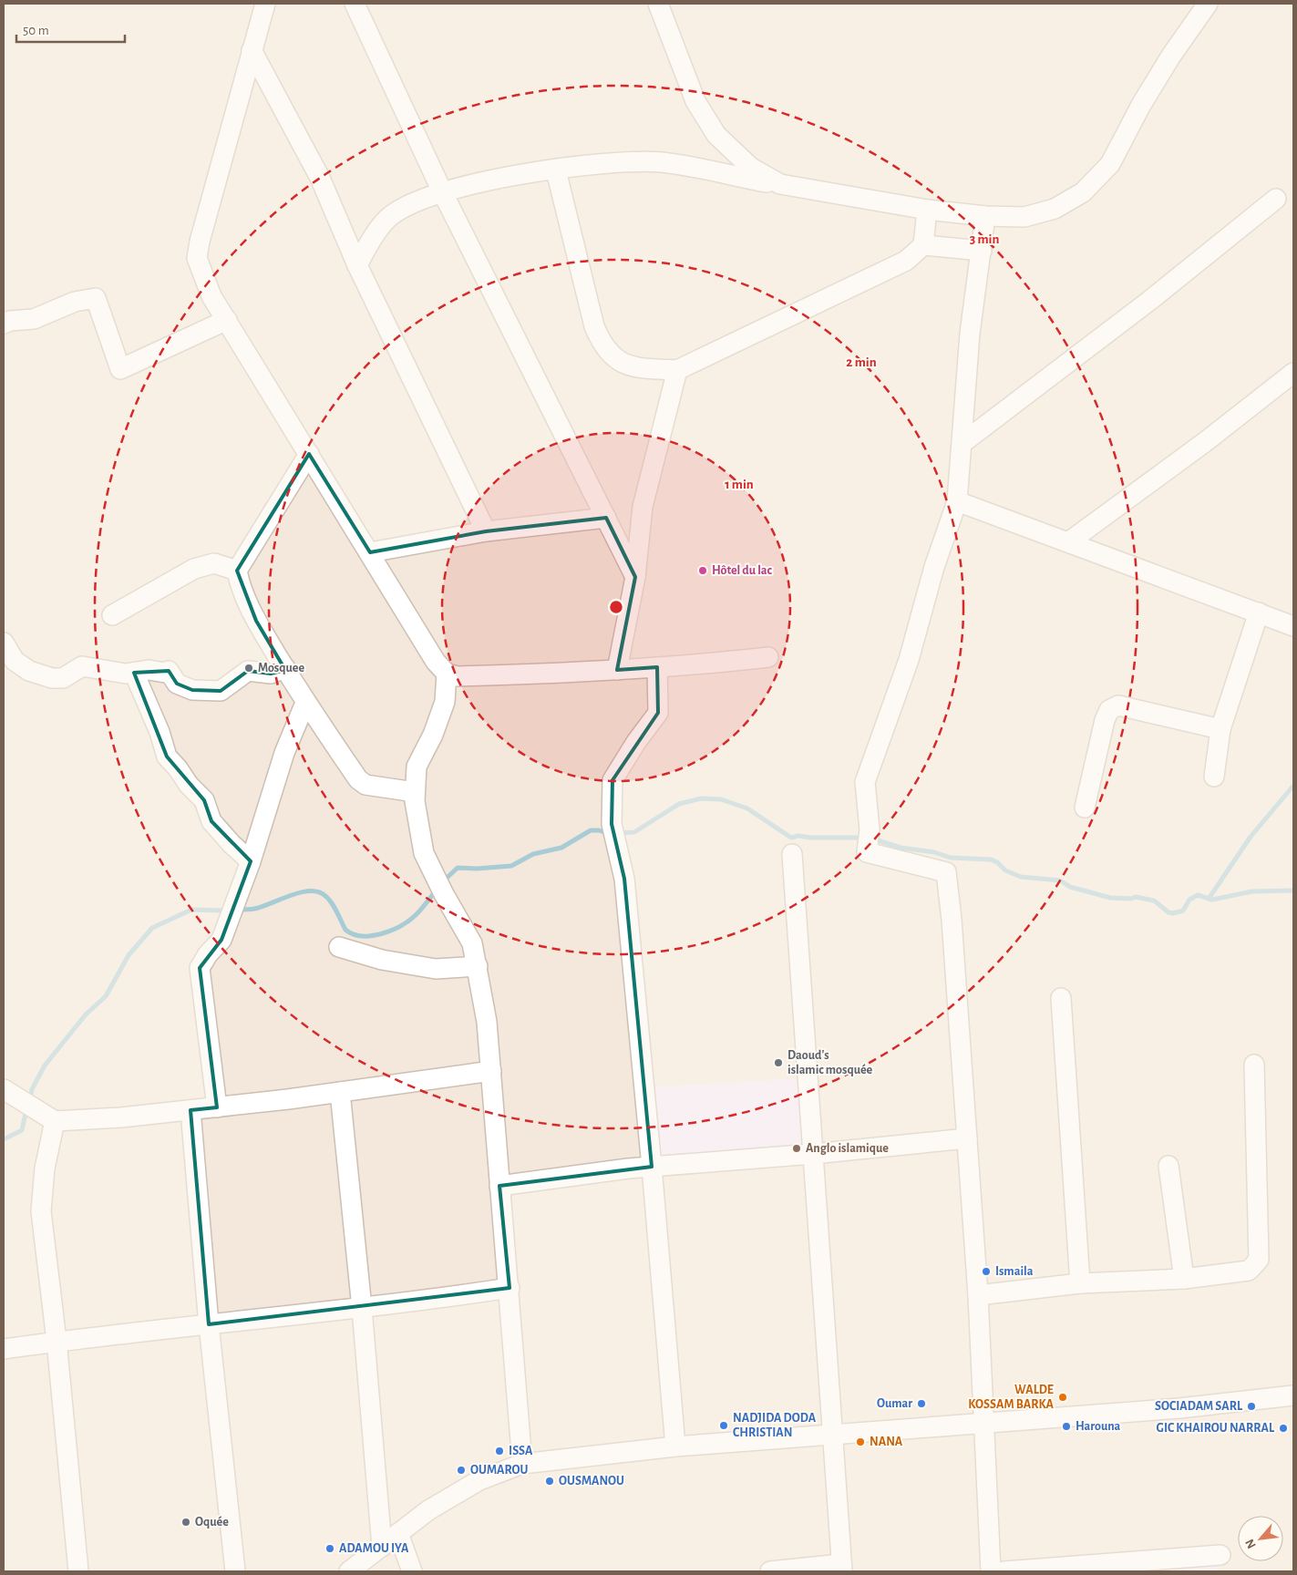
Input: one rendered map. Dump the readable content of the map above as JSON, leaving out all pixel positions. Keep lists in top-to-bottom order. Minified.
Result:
{"places":["Hôtel du lac","Mosquee","Daoud's islamic mosquée","Anglo islamique","Ismaila","WALDE KOSSAM BARKA","Oumar","SOCIADAM SARL","NADJIDA DODA CHRISTIAN","Harouna","GIC KHAIROU NARRAL","NANA","ISSA","OUMAROU","OUSMANOU","Oquée","ADAMOU IYA"],"scale_bar":"50 m","north":"bottom left","rings":["3 min","2 min","1 min"]}
